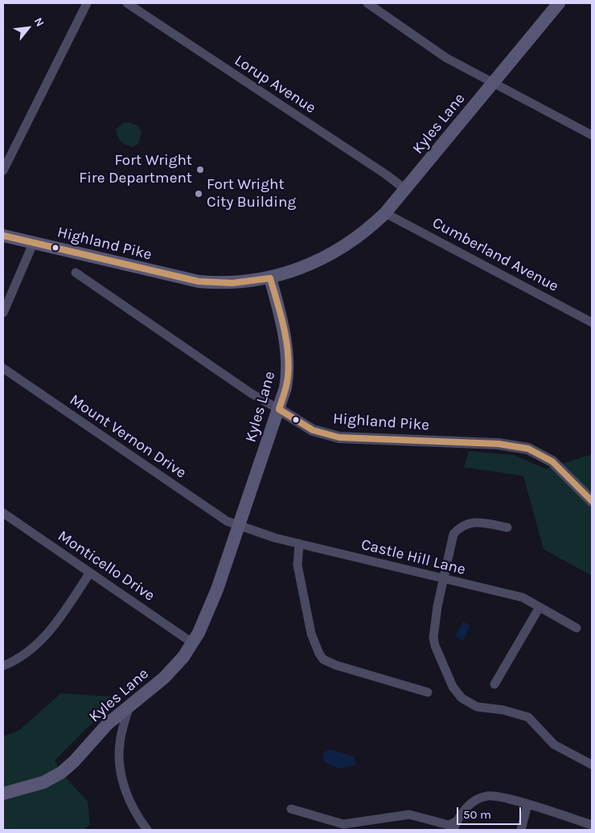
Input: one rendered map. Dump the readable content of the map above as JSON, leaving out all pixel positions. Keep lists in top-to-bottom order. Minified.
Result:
{"streets":{"main road":["Kyles Lane","Highland Pike"],"street":["Lorup Avenue","Cumberland Avenue","Mount Vernon Drive","Castle Hill Lane","Monticello Drive"]},"crossings":[["Lorup Avenue","Kyles Lane"],["Kyles Lane","Highland Pike"],["Kyles Lane","Cumberland Avenue"],["Kyles Lane","Mount Vernon Drive"],["Kyles Lane","Castle Hill Lane"],["Kyles Lane","Monticello Drive"],["Mount Vernon Drive","Castle Hill Lane"]],"places":["Fort Wright Fire Department","Fort Wright City Building"],"scale_bar":"50 m","north":"top right"}
